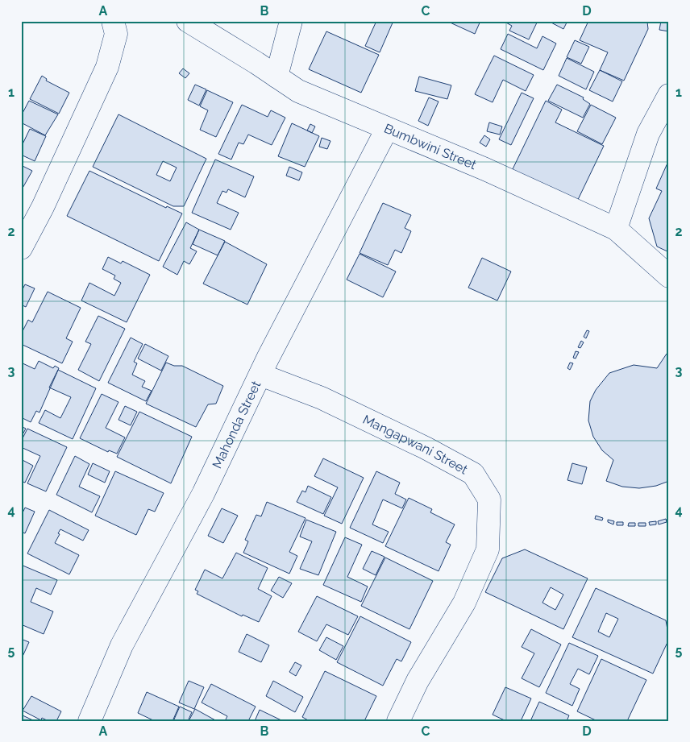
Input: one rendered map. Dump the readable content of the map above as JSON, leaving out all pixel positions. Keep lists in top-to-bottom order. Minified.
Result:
{"streets":{"street":["Bumbwini Street","Mahonda Street","Mangapwani Street"]},"crossings":[["Bumbwini Street","Mahonda Street"],["Mahonda Street","Mangapwani Street"]],"grid":{"columns":["A","B","C","D"],"rows":["1","2","3","4","5"]}}
